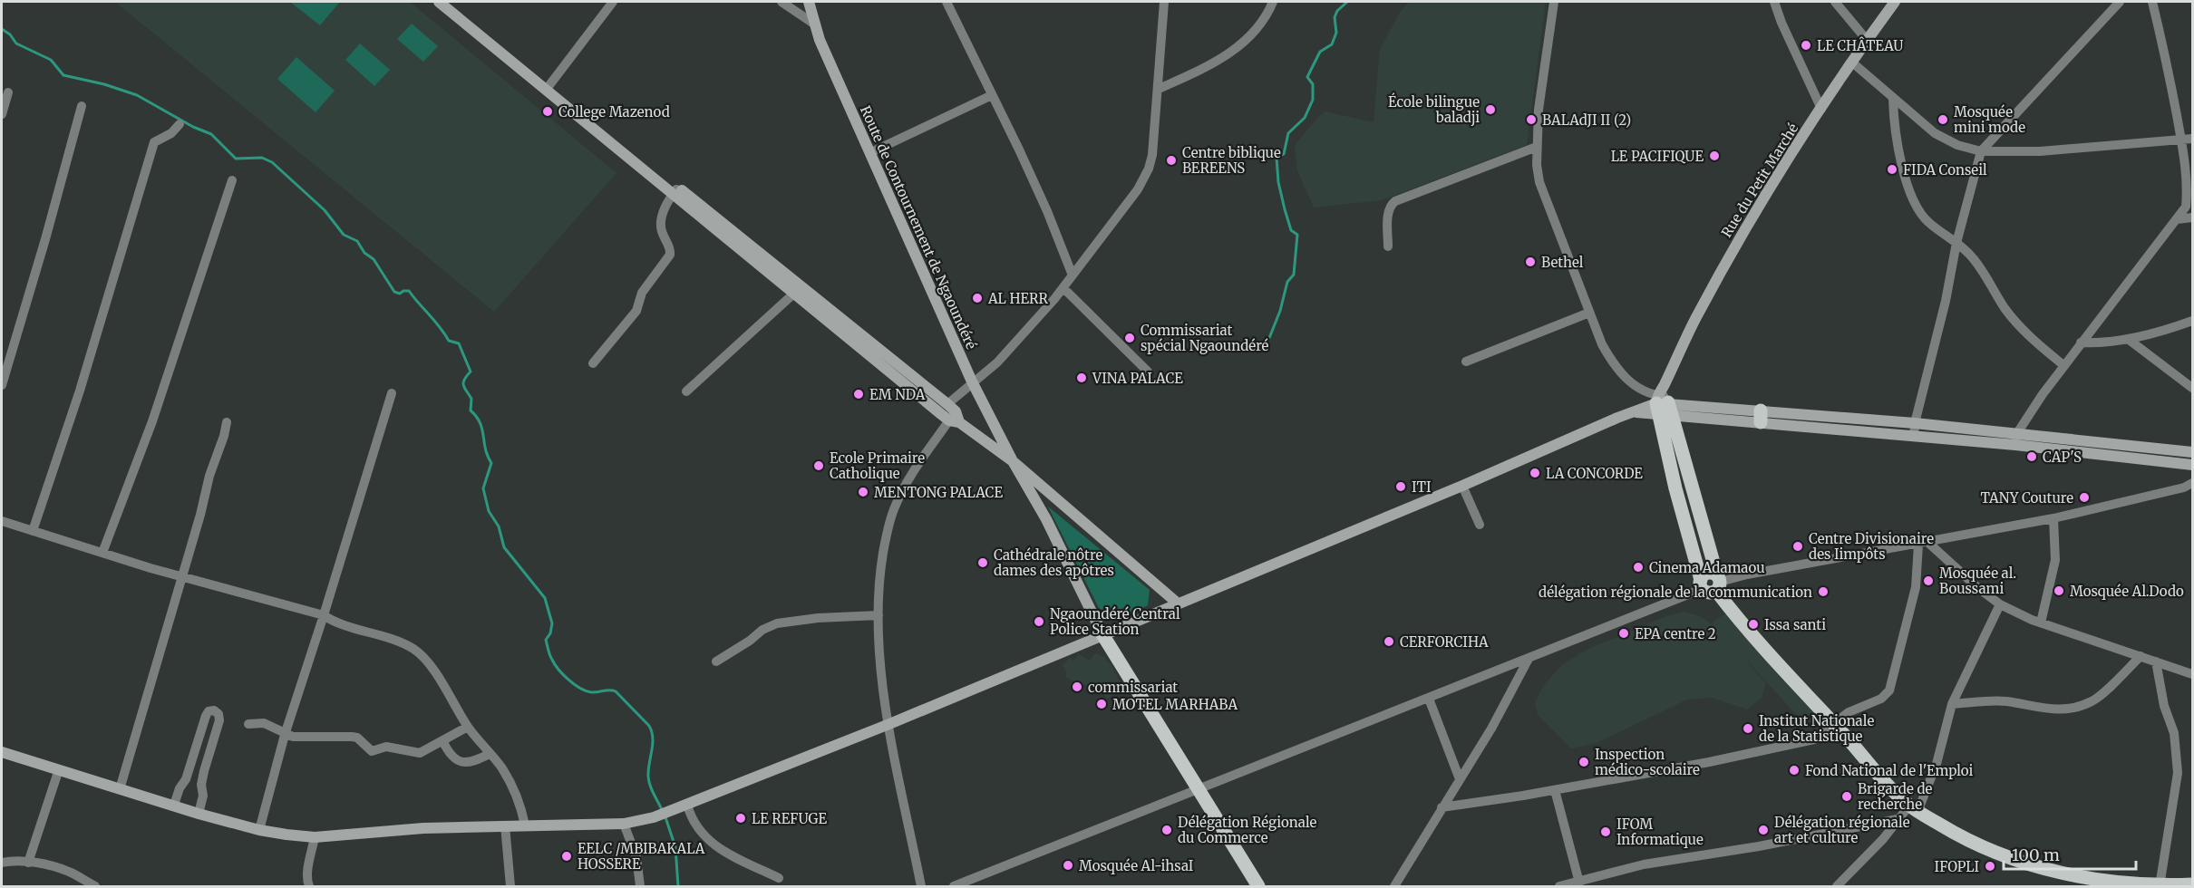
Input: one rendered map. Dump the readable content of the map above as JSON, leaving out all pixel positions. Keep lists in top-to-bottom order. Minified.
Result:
{"streets":{"main road":["Rue du Petit Marché","Route de Contournement de Ngaoundéré"]},"places":["LE CHÂTEAU","École bilingue baladji","College Mazenod","BALAdJI II (2)","Mosquée mini mode","LE PACIFIQUE","Centre biblique BEREENS","FIDA Conseil","Bethel","AL HERR","Commissariat spécial Ngaoundéré","VINA PALACE","EM NDA","CAP'S","Ecole Primaire Catholique","LA CONCORDE","ITI","MENTONG PALACE","TANY Couture","Centre Divisionaire des Iimpôts","Cathédrale nôtre dames des apôtres","Cinema Adamaou","Mosquée al. Boussami","Mosquée Al.Dodo","délégation régionale de la communication","Ngaoundéré Central Police Station","Issa santi","EPA centre 2","CERFORCIHA","commissariat","MOTEL MARHABA","Institut Nationale de la Statistique","Inspection médico-scolaire","Fond National de l'Emploi","Brigarde de recherche","LE REFUGE","Délégation Régionale du Commerce","Délégation régionale art et culture","IFOM Informatique","EELC /MBIBAKALA HOSSERE","Mosquée Al-ihsaI","IFOPLI"],"scale_bar":"100 m"}
